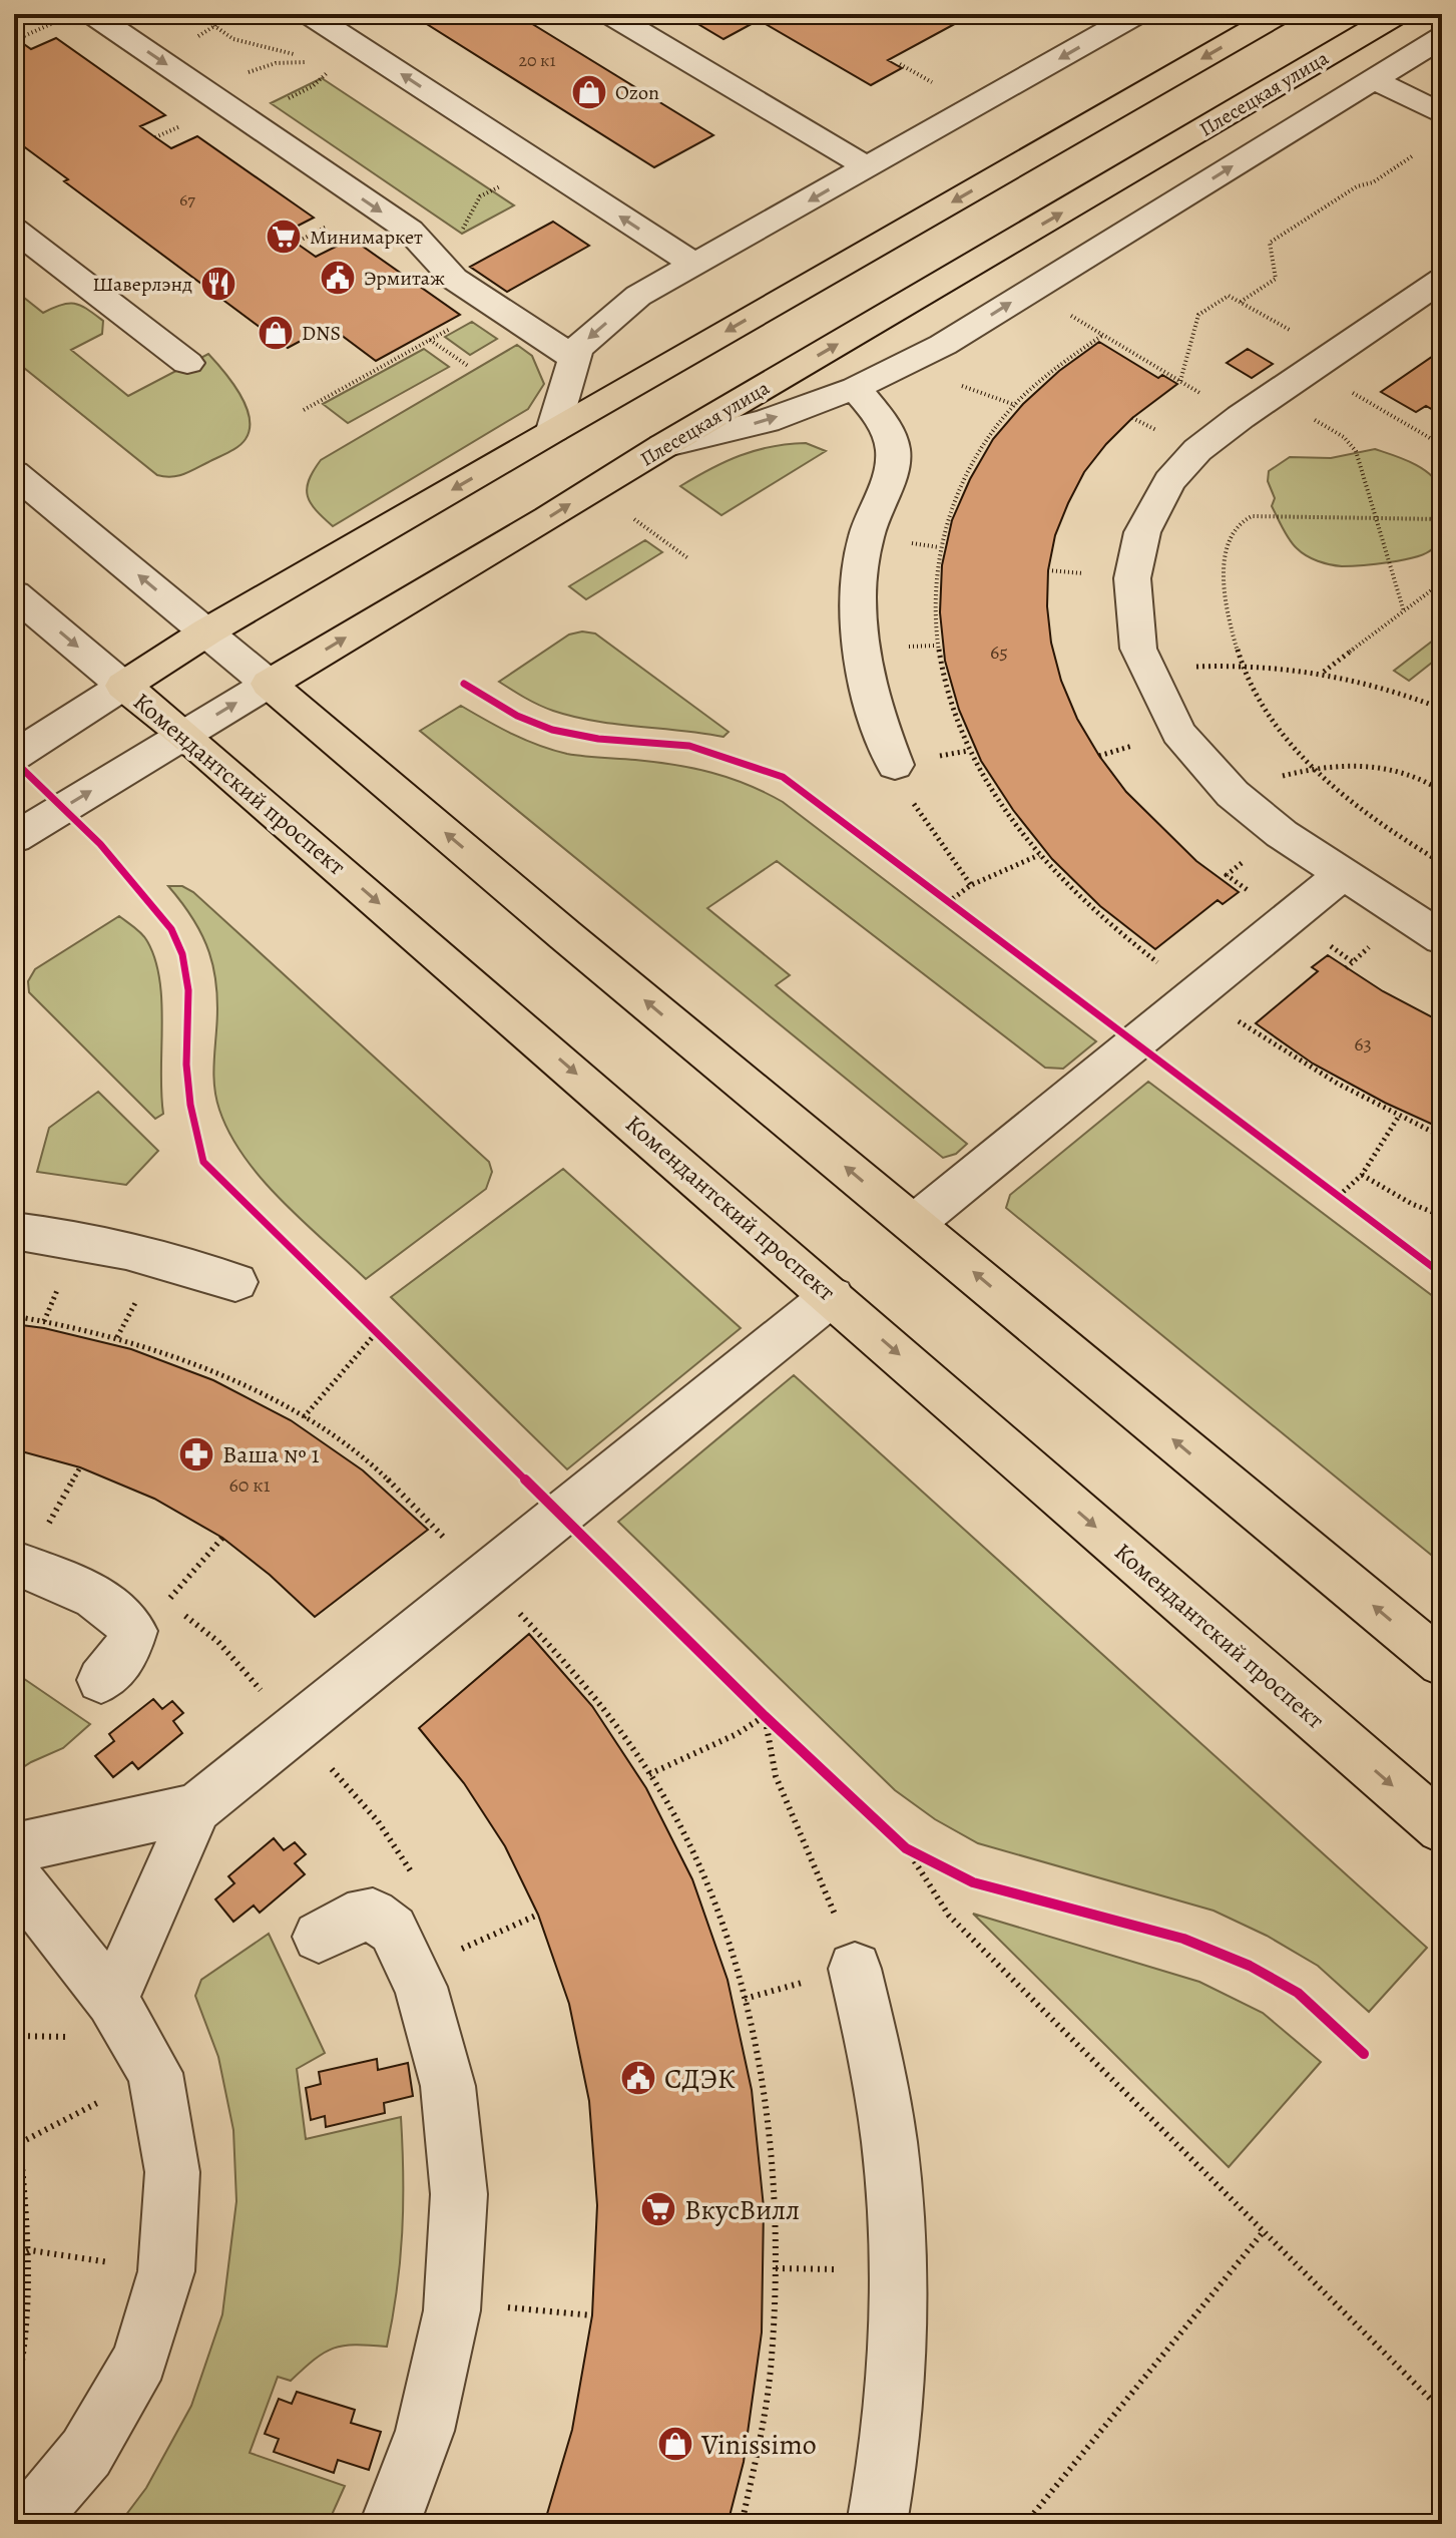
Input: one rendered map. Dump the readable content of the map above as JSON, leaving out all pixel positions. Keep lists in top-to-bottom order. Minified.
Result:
{"streets":{"main road":["Плесецкая улица","Комендантский проспект"]},"crossings":[["Плесецкая улица","Комендантский проспект"]],"one_way":["Комендантский проспект"],"places":{"shop":["Ozon","DNS","Vinissimo"],"supermarket":["Минимаркет","ВкусВилл"],"public building":["Эрмитаж","СДЭК"],"restaurant":["Шаверлэнд"],"pharmacy":["Ваша № 1"]},"house_numbers":["20 к1","67","65","63","60 к1"]}
